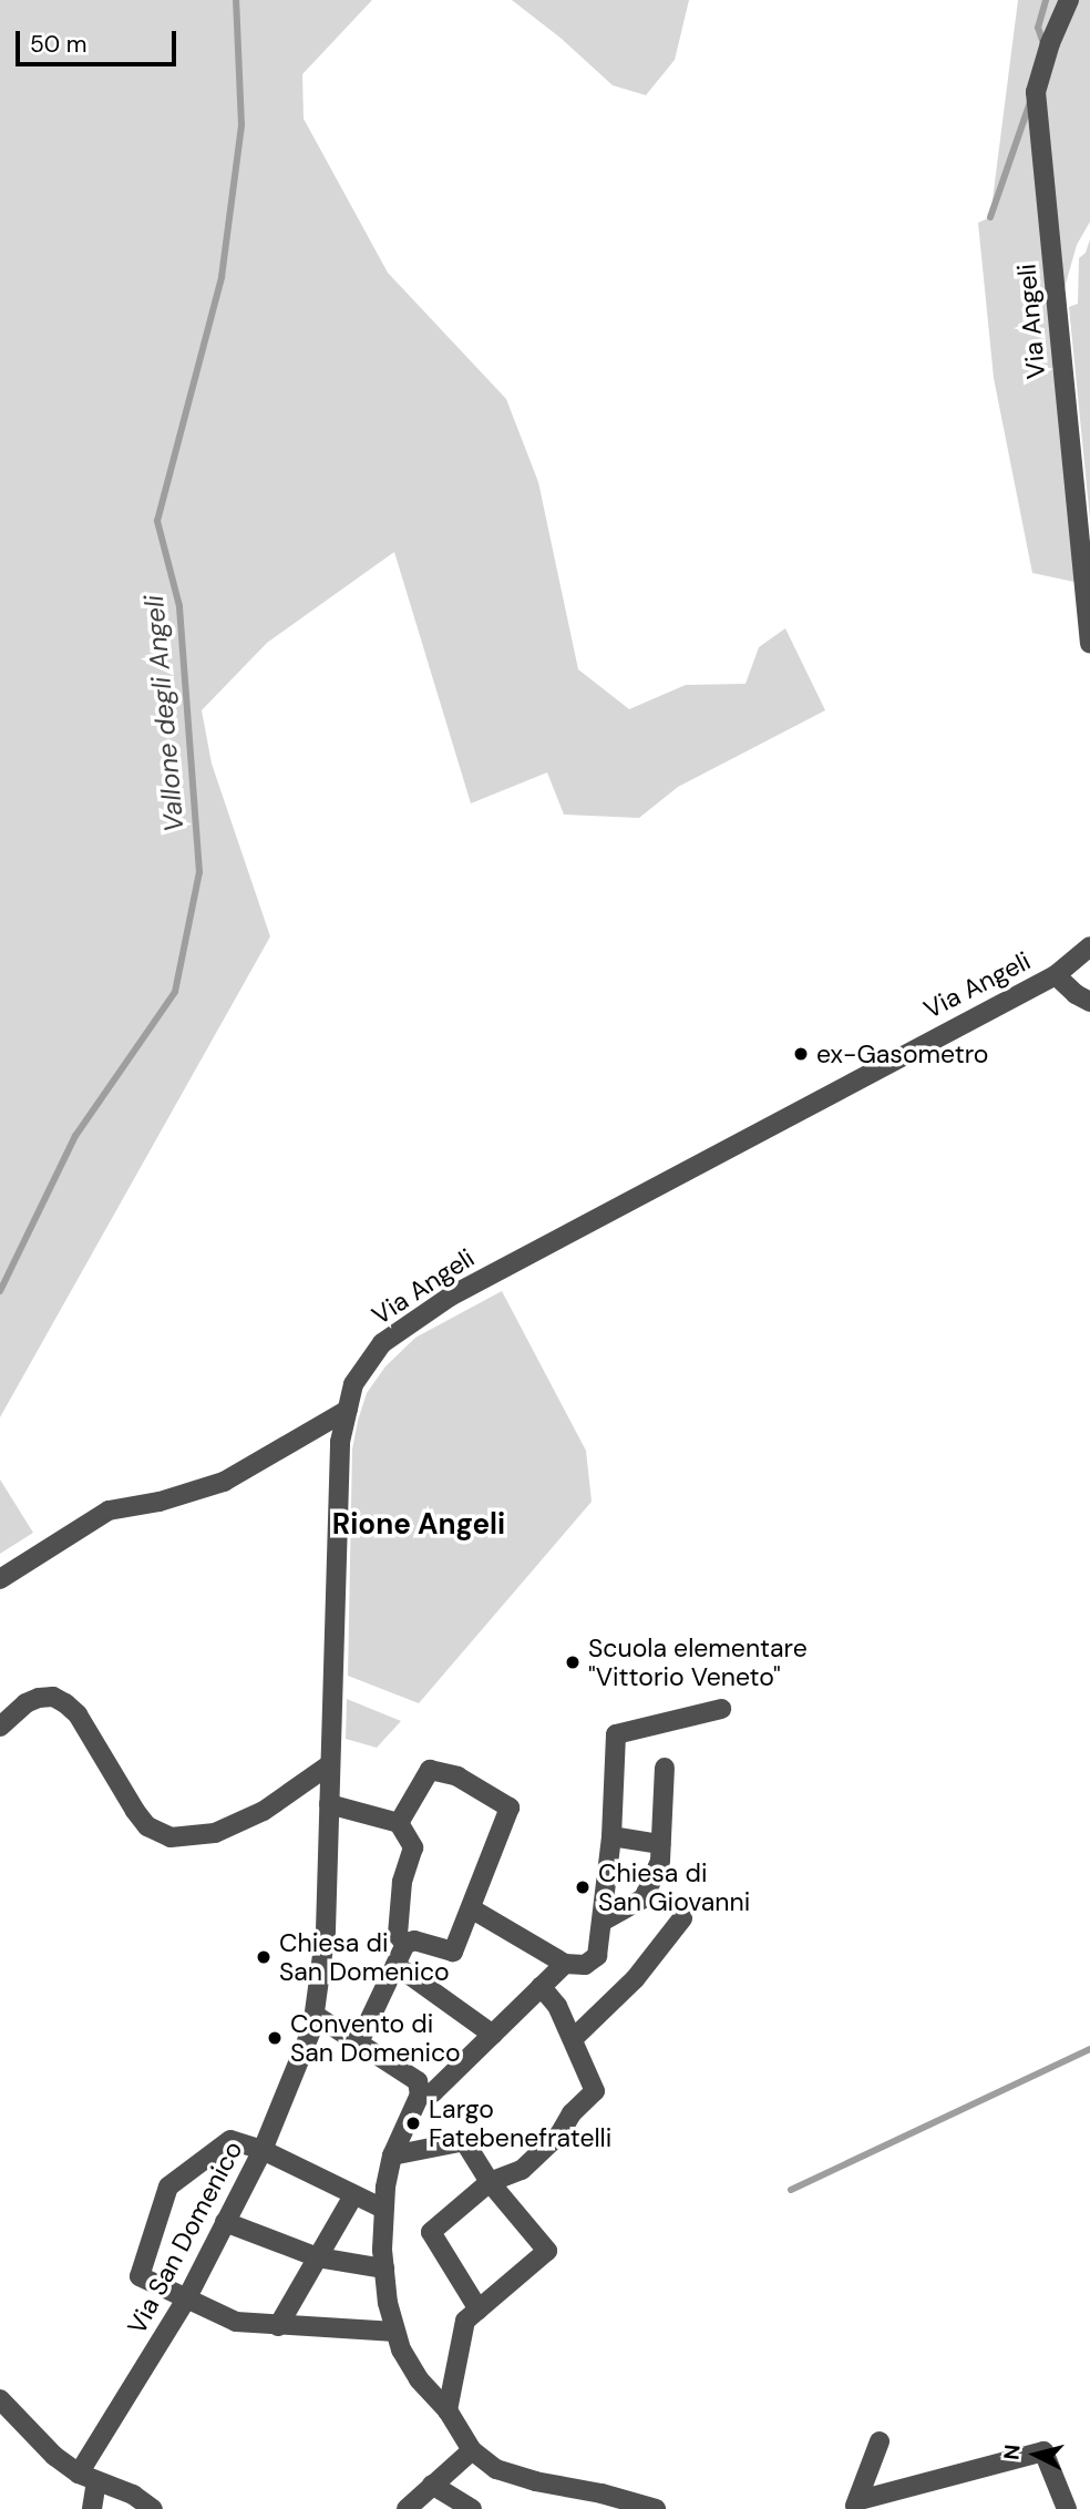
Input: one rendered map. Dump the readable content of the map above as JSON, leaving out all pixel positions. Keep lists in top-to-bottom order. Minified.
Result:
{"streets":{"street":["Via Angeli","Via San Domenico"]},"crossings":[["Via Angeli","Via San Domenico"]],"districts":["Rione Angeli"],"water":["Vallone degli Angeli"],"places":["ex-Gasometro","Scuola elementare \"Vittorio Veneto\"","Chiesa di San Giovanni","Chiesa di San Domenico","Convento di San Domenico","Largo Fatebenefratelli"],"scale_bar":"50 m","north":"left"}
